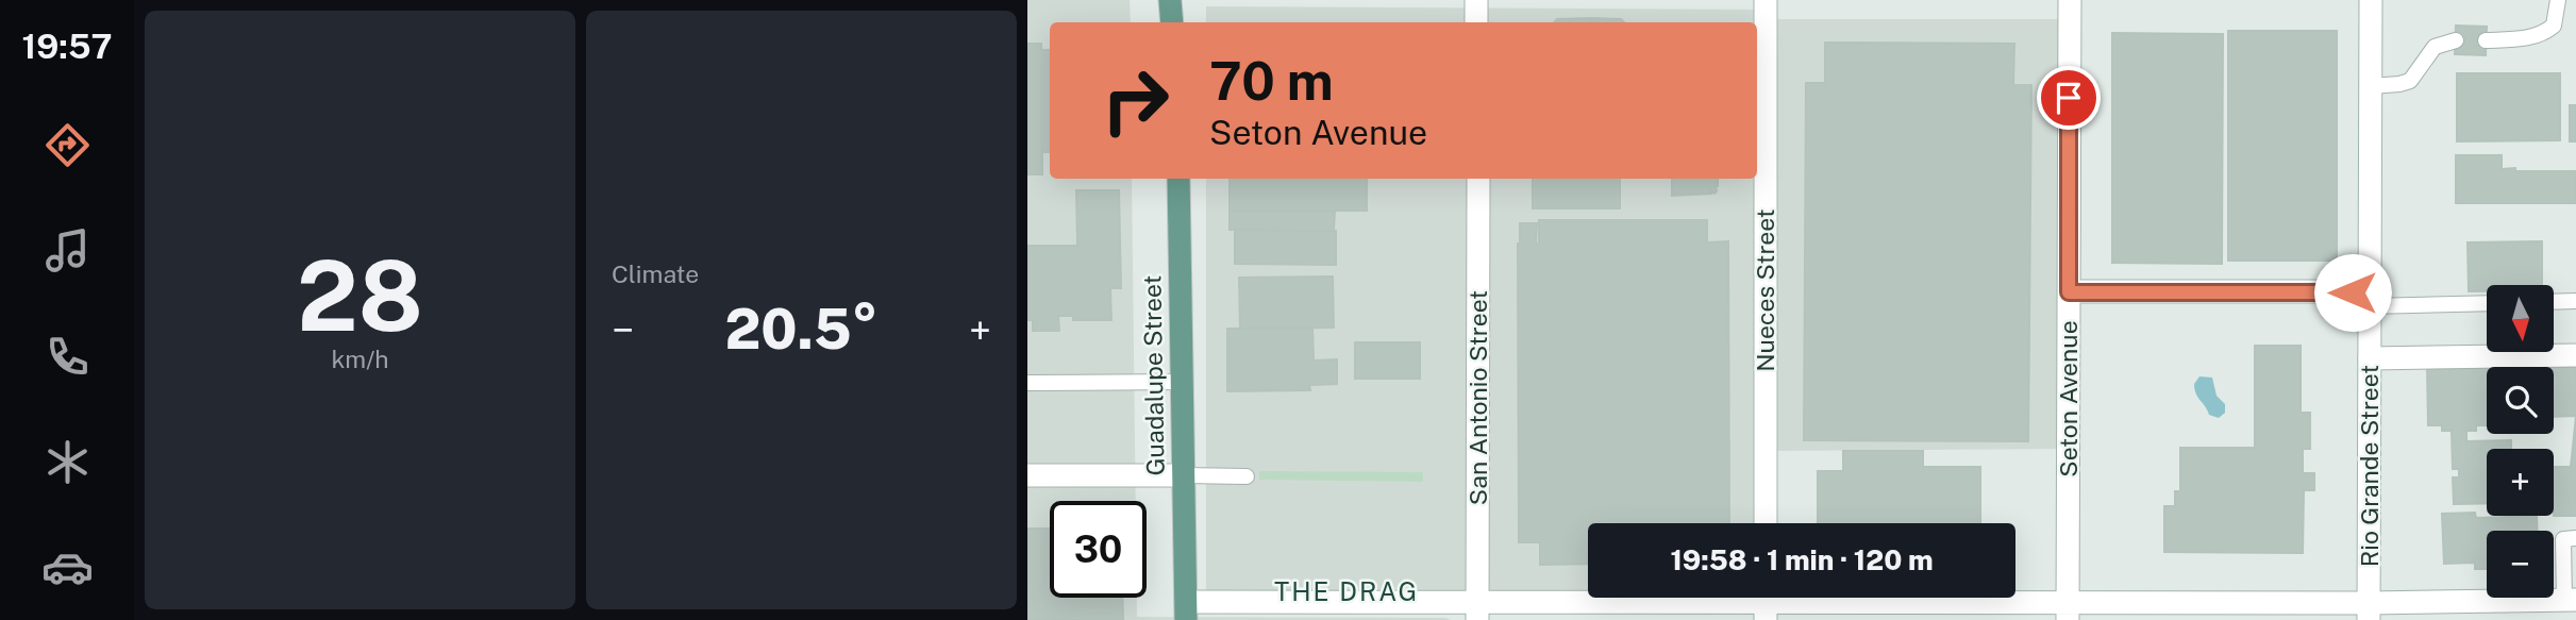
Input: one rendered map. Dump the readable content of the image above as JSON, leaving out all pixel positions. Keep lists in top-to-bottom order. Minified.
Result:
{"streets":{"main road":["Guadalupe Street"],"street":["Nueces Street","San Antonio Street","Seton Avenue","Rio Grande Street"]},"districts":["THE DRAG"],"north":"bottom","page":{"tabs":"19:57","tile":[["28","km/h"],"Climate"],"turn":["70 m","Seton Avenue"],"map_buttons":["+","−"],"heat":["−","20.5°","+"],"limit":"30","trip":"19:58 · 1 min · 120 m"}}
